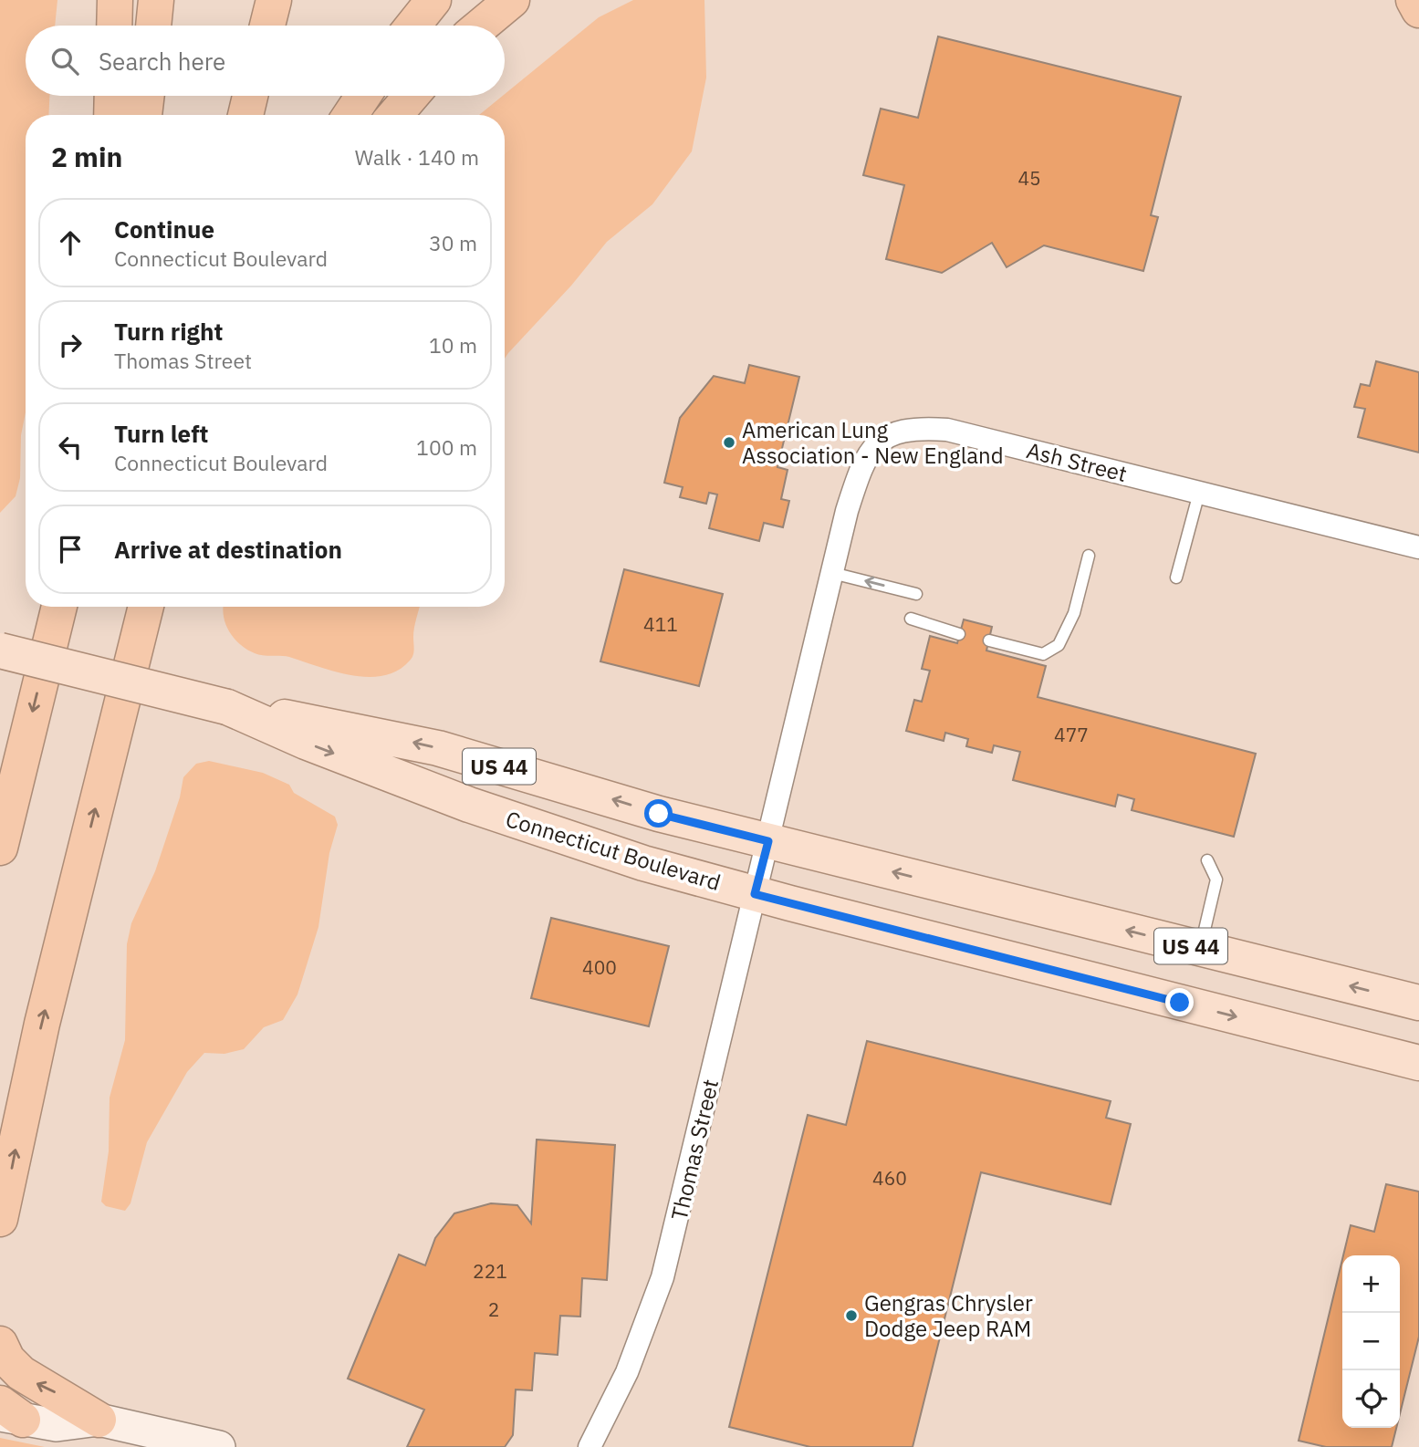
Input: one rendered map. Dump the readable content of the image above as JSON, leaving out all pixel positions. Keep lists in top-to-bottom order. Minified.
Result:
{"streets":{"main road":["US 44","Connecticut Boulevard"],"street":["Ash Street","Thomas Street"]},"crossings":[["Ash Street","Connecticut Boulevard"],["Ash Street","Thomas Street"],["Connecticut Boulevard","Thomas Street"]],"places":["American Lung Association - New England","Gengras Chrysler Dodge Jeep RAM"],"house_numbers":["45","411","477","400","460","221","2"],"page":{"search":"Search here","heading":["2 min","Walk · 140 m"],"list":[["Continue","Connecticut Boulevard","30 m"],["Turn right","Thomas Street","10 m"],["Turn left","Connecticut Boulevard","100 m"],"Arrive at destination"],"map_buttons":["+","−"]}}
